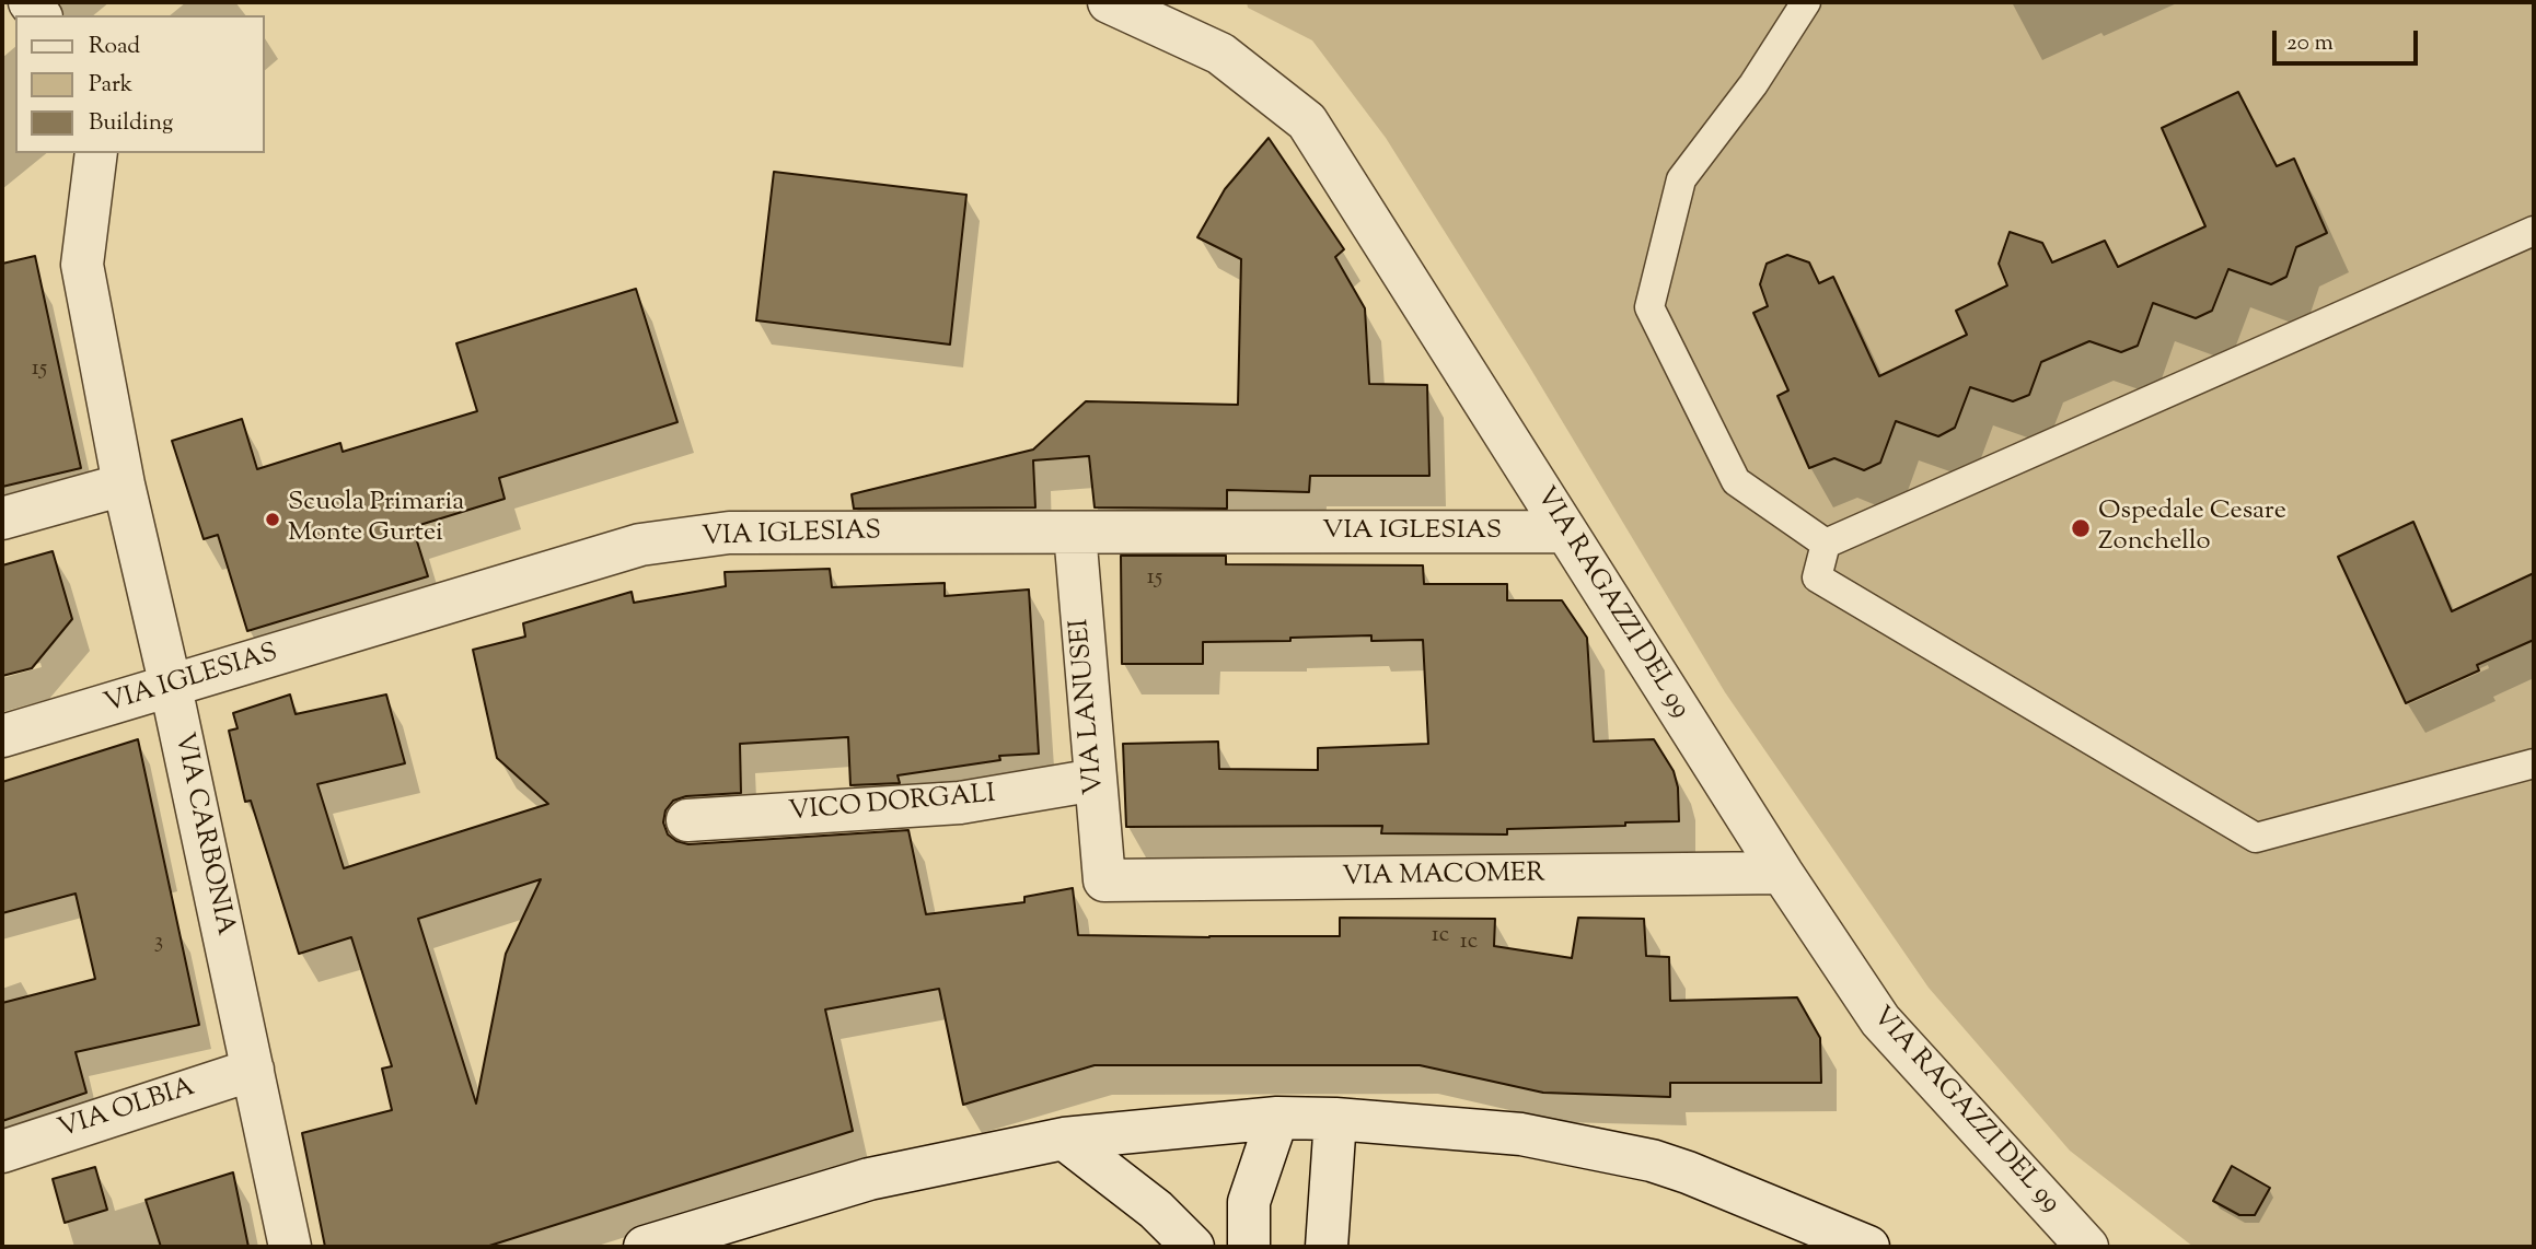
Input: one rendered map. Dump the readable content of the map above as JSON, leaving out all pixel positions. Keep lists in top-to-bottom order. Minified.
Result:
{"streets":{"street":["VIA IGLESIAS","VIA RAGAZZI DEL 99","VIA LANUSEI","VICO DORGALI","VIA CARBONIA","VIA MACOMER","VIA OLBIA"]},"crossings":[["VIA IGLESIAS","VIA RAGAZZI DEL 99"],["VIA IGLESIAS","VIA LANUSEI"],["VIA IGLESIAS","VIA CARBONIA"],["VIA RAGAZZI DEL 99","VIA MACOMER"],["VIA LANUSEI","VICO DORGALI"],["VIA LANUSEI","VIA MACOMER"],["VIA CARBONIA","VIA OLBIA"]],"places":["Scuola Primaria Monte Gurtei","Ospedale Cesare Zonchello"],"house_numbers":["15","15","1c","3","1c"],"legend":["Road","Park","Building"],"scale_bar":"20 m"}
